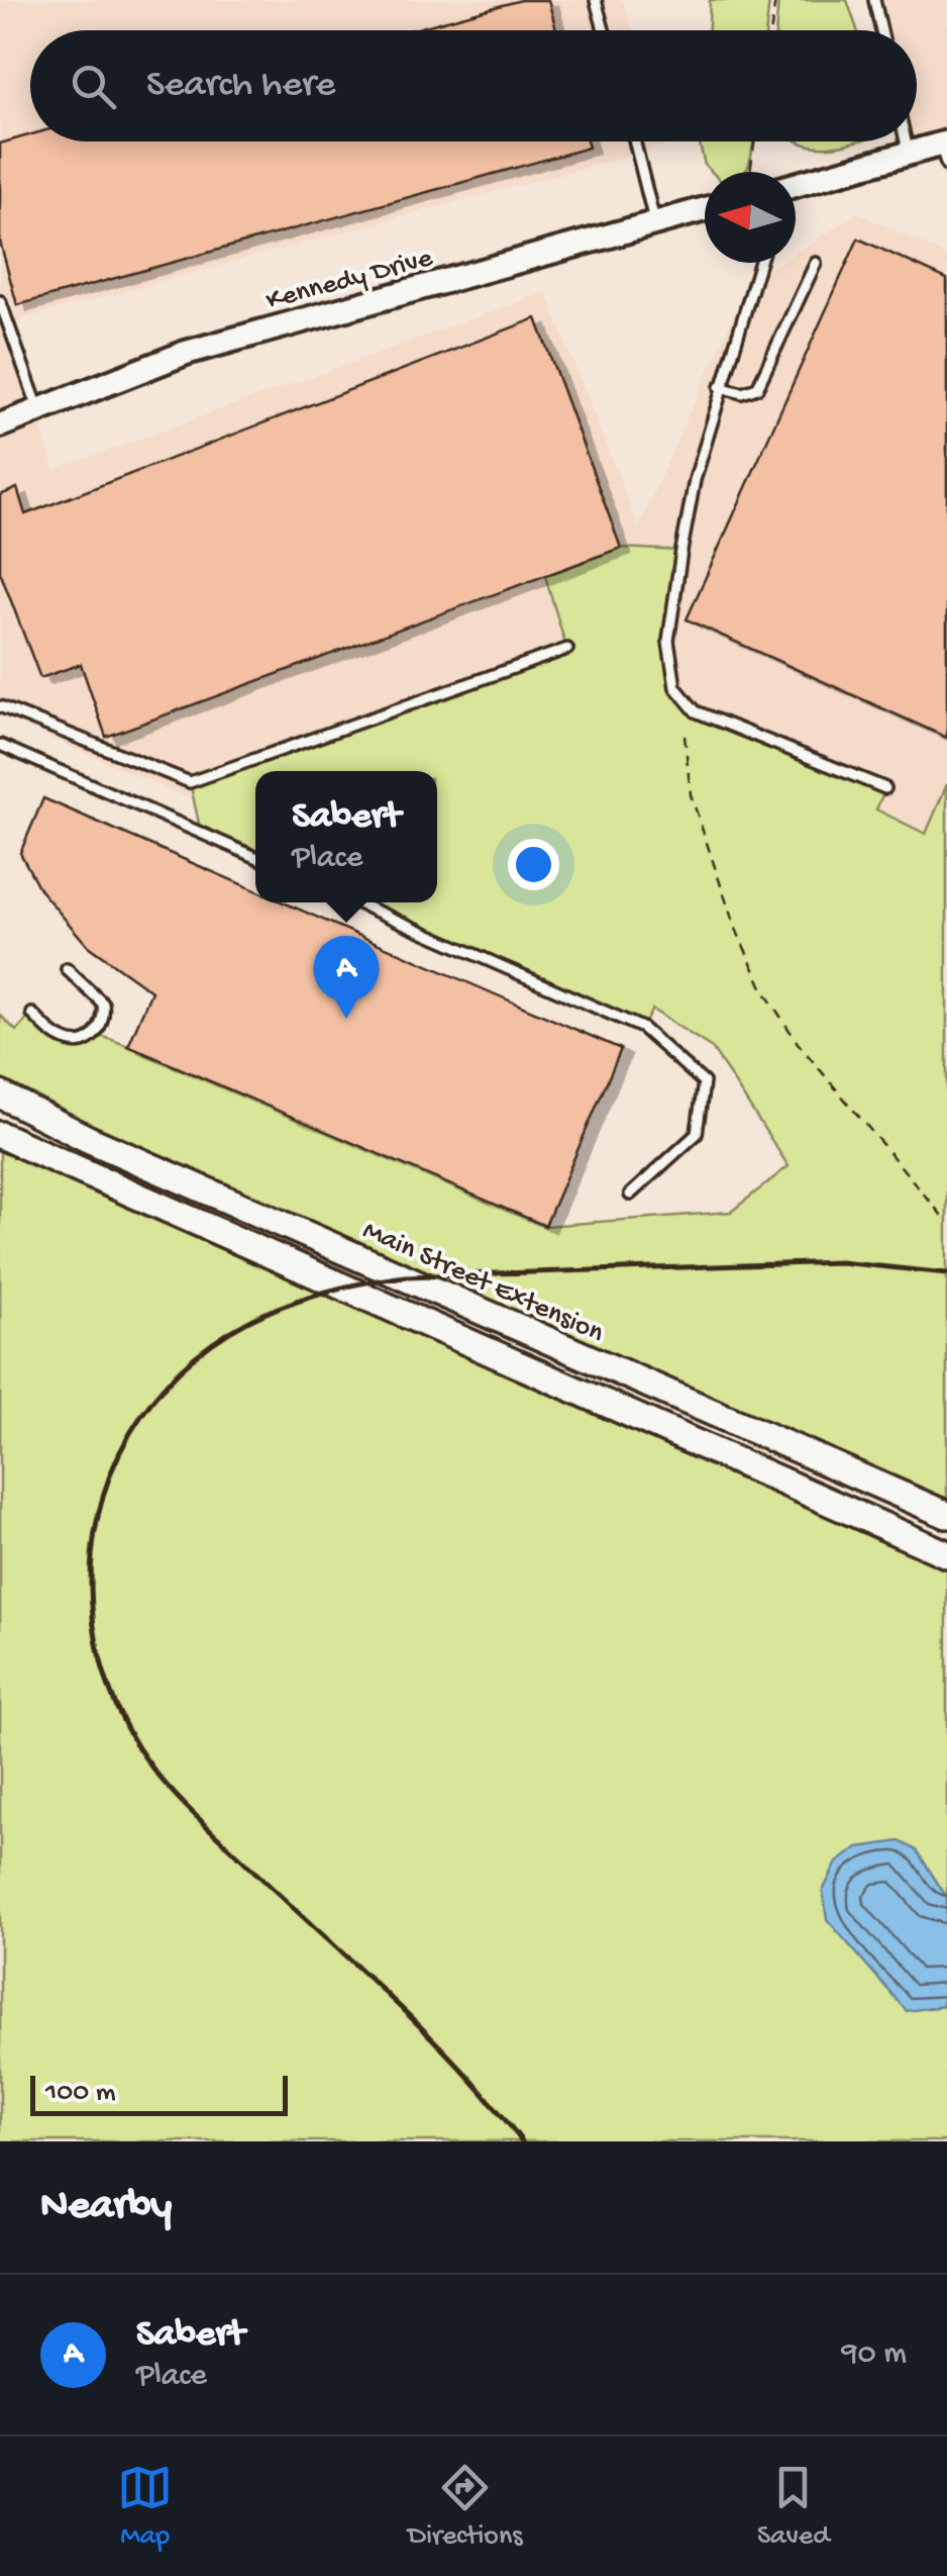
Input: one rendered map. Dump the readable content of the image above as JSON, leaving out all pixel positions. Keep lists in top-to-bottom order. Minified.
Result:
{"streets":{"main road":["Main Street Extension"],"street":["Kennedy Drive"]},"scale_bar":"100 m","north":"left","page":{"search":"Search here","popup":["Sabert","Place"],"pins":"A","scale":"100 m","heading":"Nearby","list":[{"mark":"A","name":"Sabert","note":"Place","value":"90 m"}],"nav":["Map","Directions","Saved"]}}
